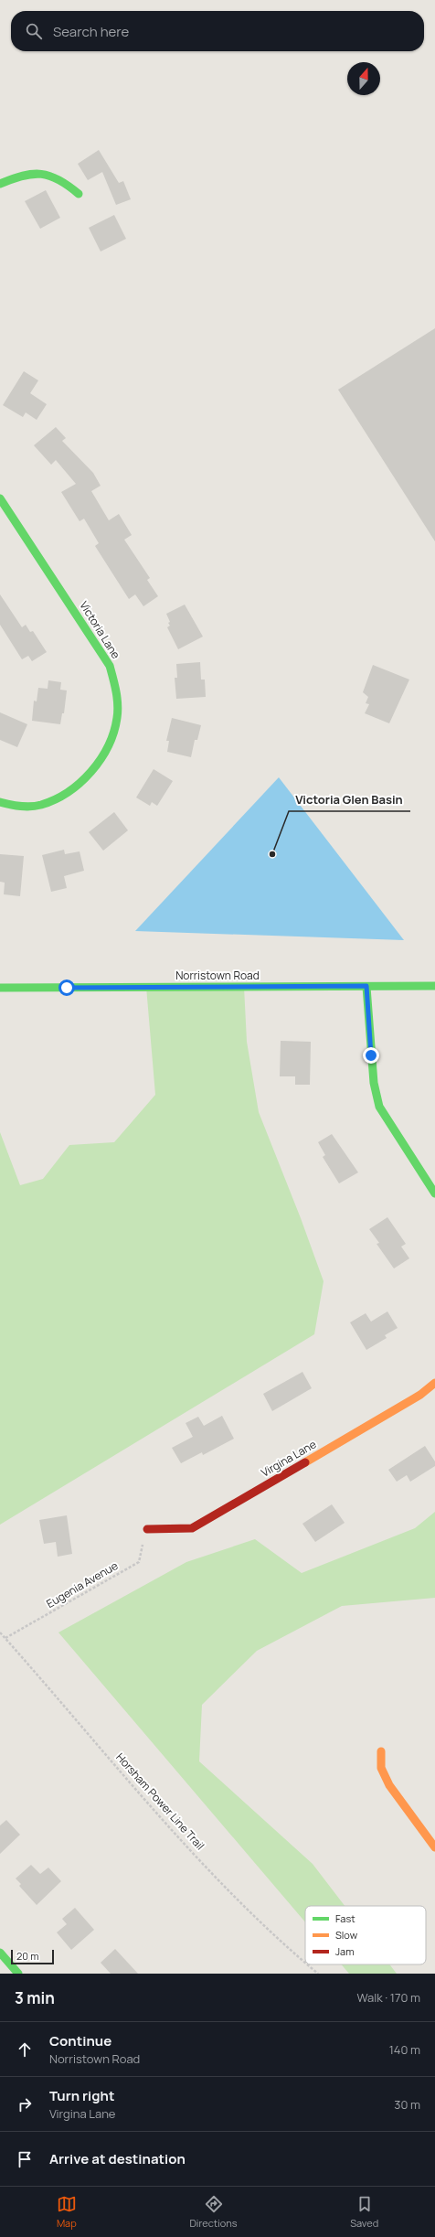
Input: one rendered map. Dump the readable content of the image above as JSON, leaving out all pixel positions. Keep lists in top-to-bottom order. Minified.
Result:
{"streets":{"street":["Victoria Lane","Norristown Road","Virgina Lane"],"path":["Eugenia Avenue","Horsham Power Line Trail"]},"crossings":[["Virgina Lane","Eugenia Avenue"],["Eugenia Avenue","Horsham Power Line Trail"]],"places":["Victoria Glen Basin"],"legend":["Fast","Slow","Jam"],"scale_bar":"20 m","north":"top","page":{"search":"Search here","scale":"20 m","heading":["3 min","Walk · 170 m"],"list":[["Continue","Norristown Road","140 m"],["Turn right","Virgina Lane","30 m"],"Arrive at destination"],"nav":["Map","Directions","Saved"]}}
